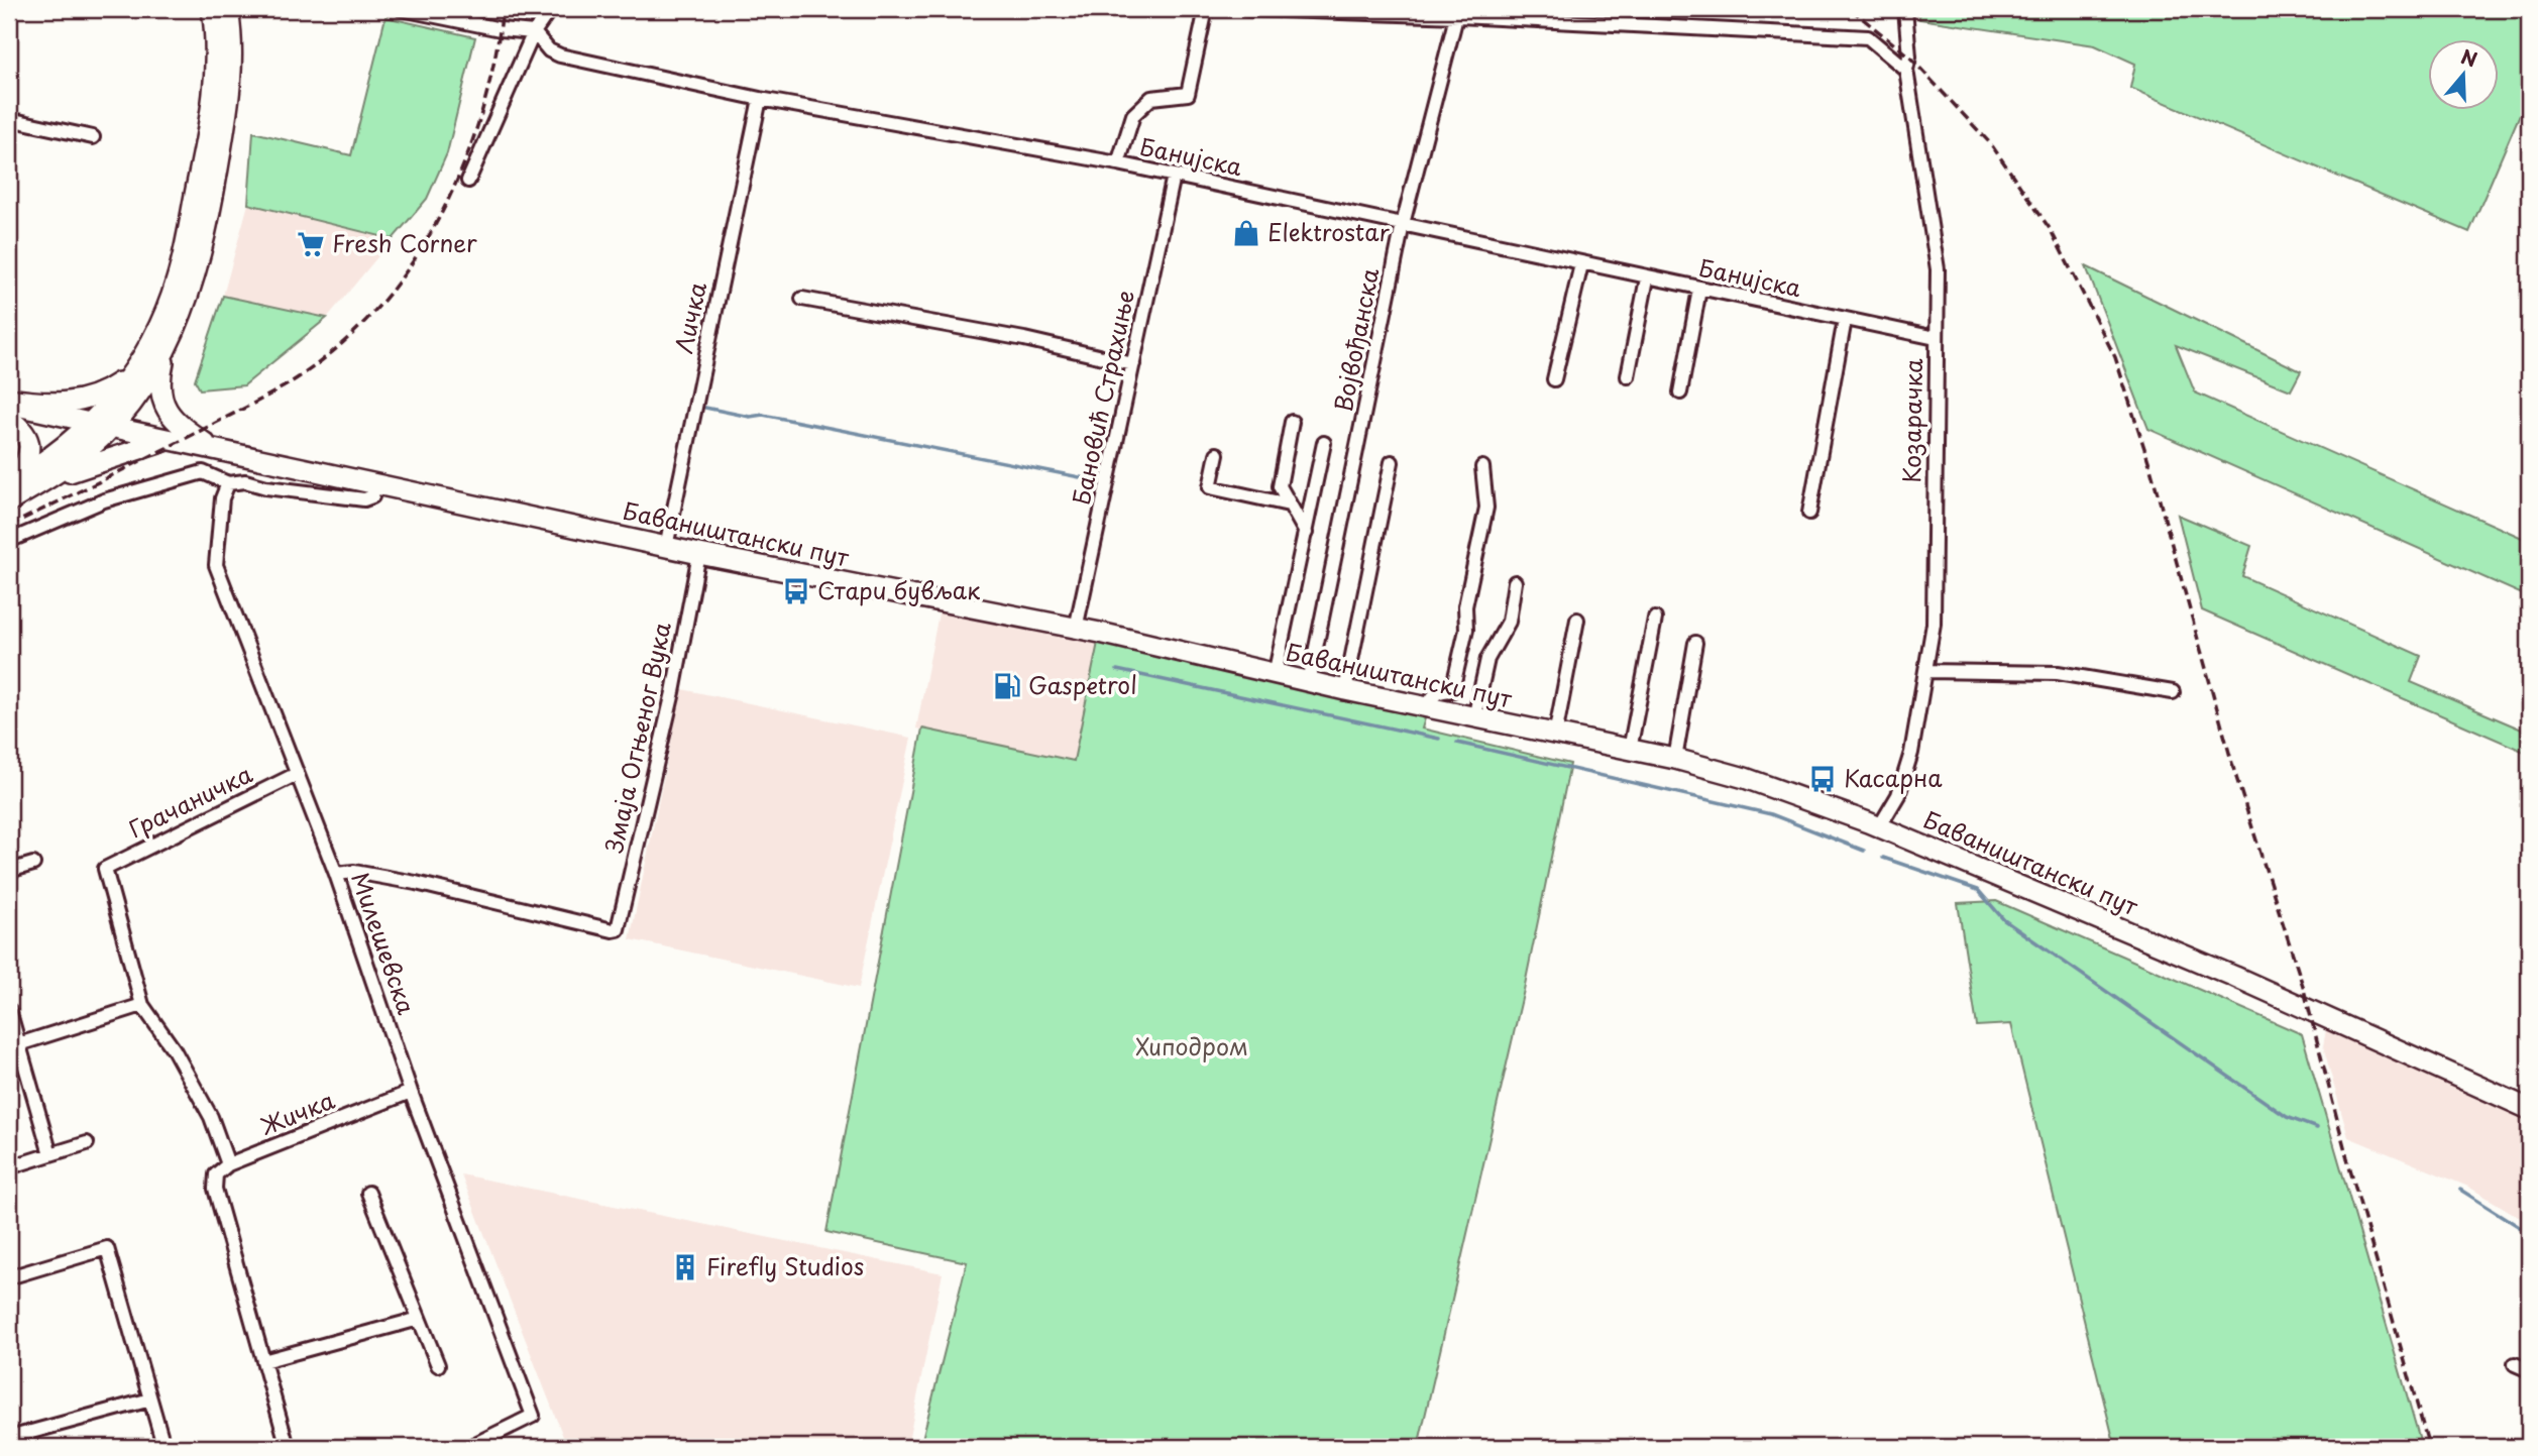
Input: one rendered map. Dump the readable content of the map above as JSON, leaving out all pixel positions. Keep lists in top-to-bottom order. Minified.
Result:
{"streets":{"main road":["Баваништански пут"],"street":["Банијска","Личка","Војвођанска","Бановић Страхиње","Козарачка","Змаја Огњеног Вука","Грачаничка","Милешевска","Жичка"]},"crossings":[["Банијска","Личка"],["Банијска","Војвођанска"],["Банијска","Бановић Страхиње"],["Банијска","Козарачка"],["Личка","Баваништански пут"],["Војвођанска","Баваништански пут"],["Бановић Страхиње","Баваништански пут"],["Козарачка","Баваништански пут"],["Баваништански пут","Змаја Огњеног Вука"],["Змаја Огњеног Вука","Милешевска"],["Грачаничка","Милешевска"],["Милешевска","Жичка"]],"parks":["Хиподром"],"places":{"shop":["Elektrostar"],"supermarket":["Fresh Corner"],"bus stop":["Стари бувљак","Касарна"],"fuel station":["Gaspetrol"],"building":["Firefly Studios"]},"north":"top"}
